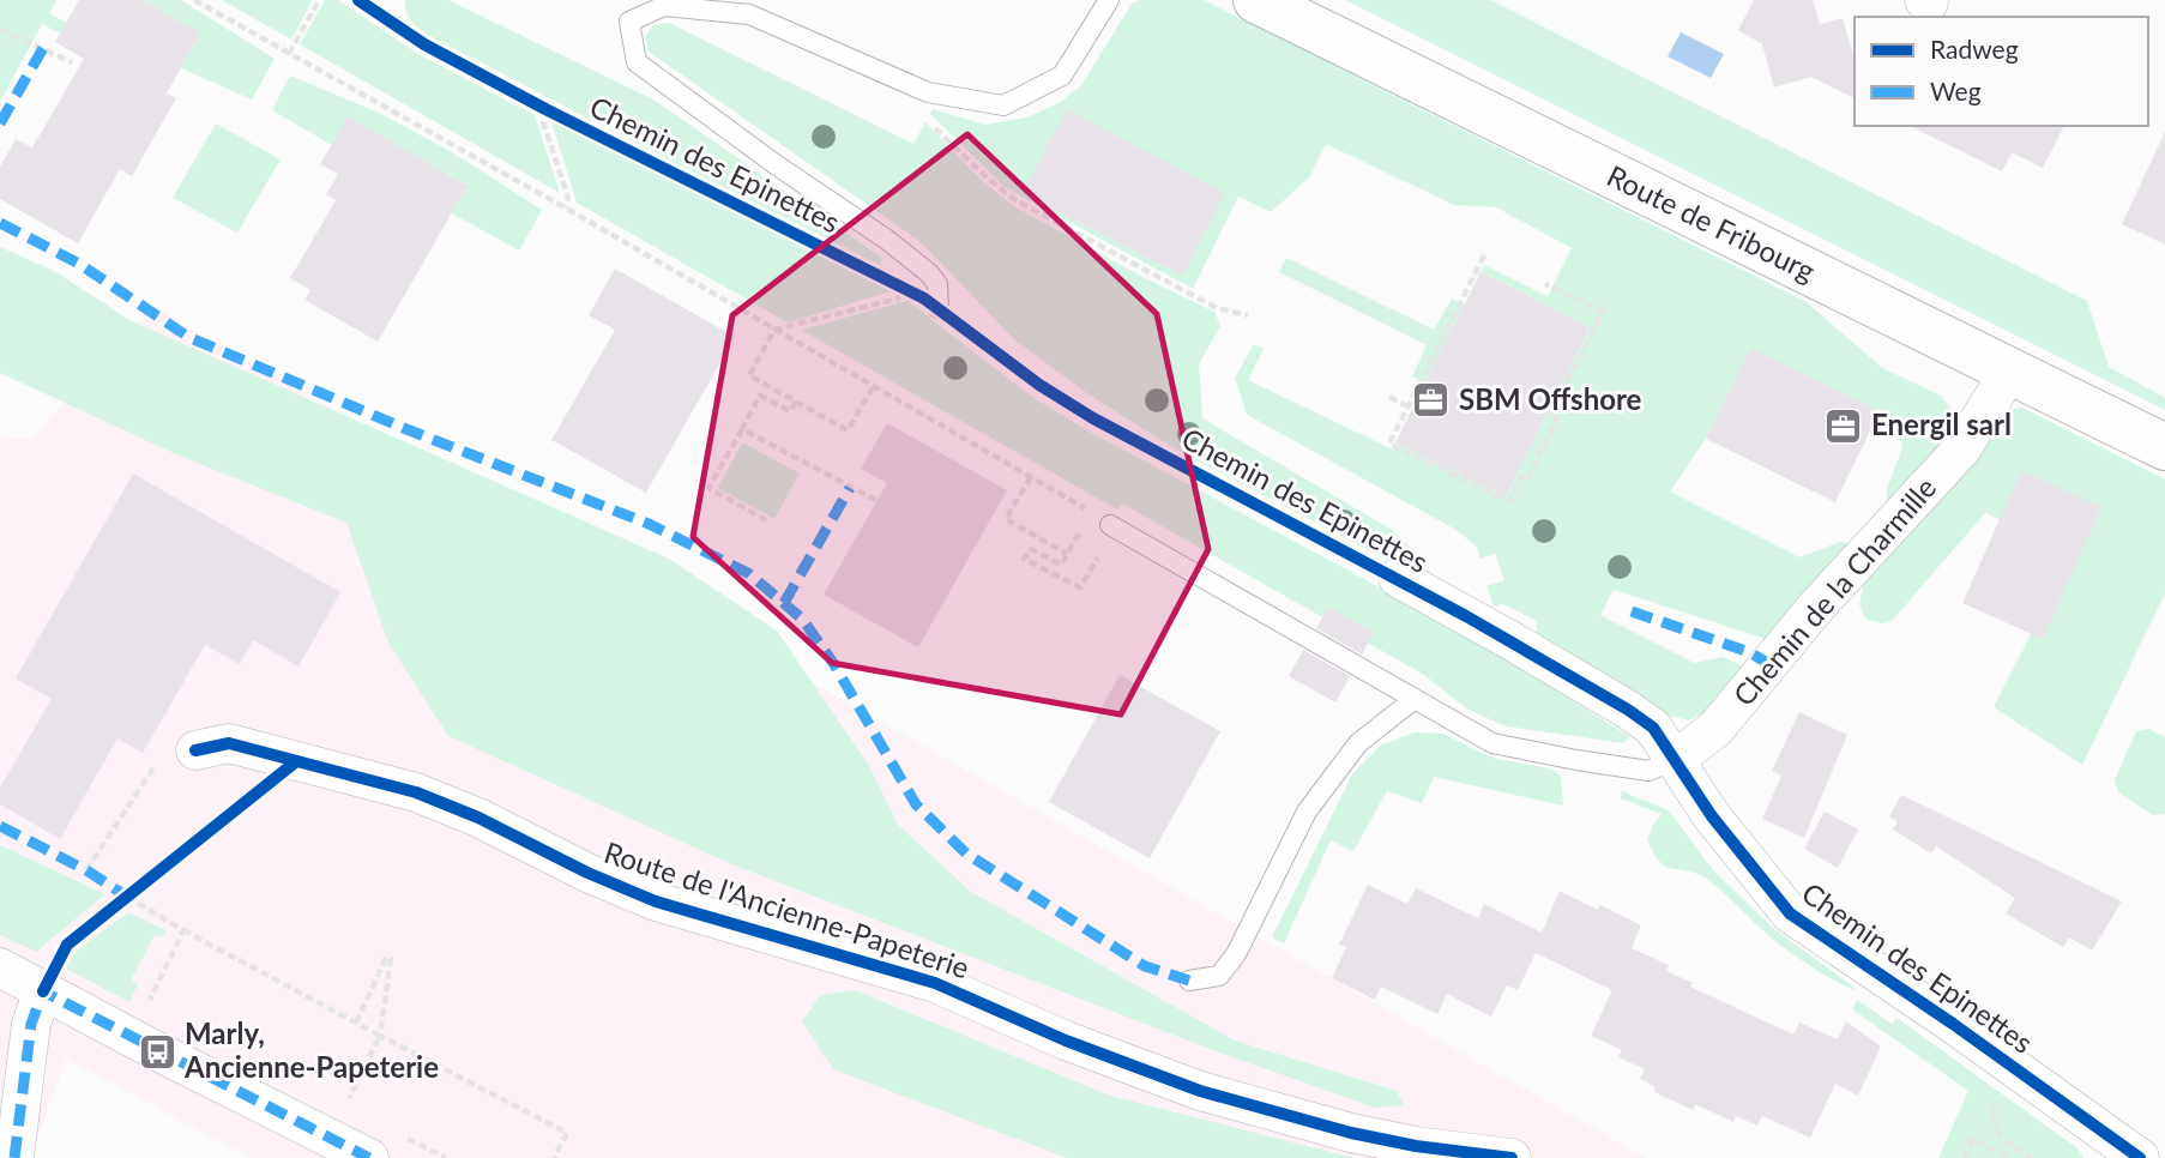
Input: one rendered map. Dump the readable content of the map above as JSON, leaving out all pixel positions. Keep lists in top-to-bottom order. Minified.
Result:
{"streets":{"main road":["Route de Fribourg"],"street":["Chemin des Epinettes","Chemin de la Charmille","Route de l'Ancienne-Papeterie"]},"crossings":[["Chemin des Epinettes","Chemin de la Charmille"],["Route de Fribourg","Chemin de la Charmille"]],"places":{"office":["SBM Offshore","Energil sarl"],"bus stop":["Marly, Ancienne-Papeterie"]},"legend":["Radweg","Weg"]}
